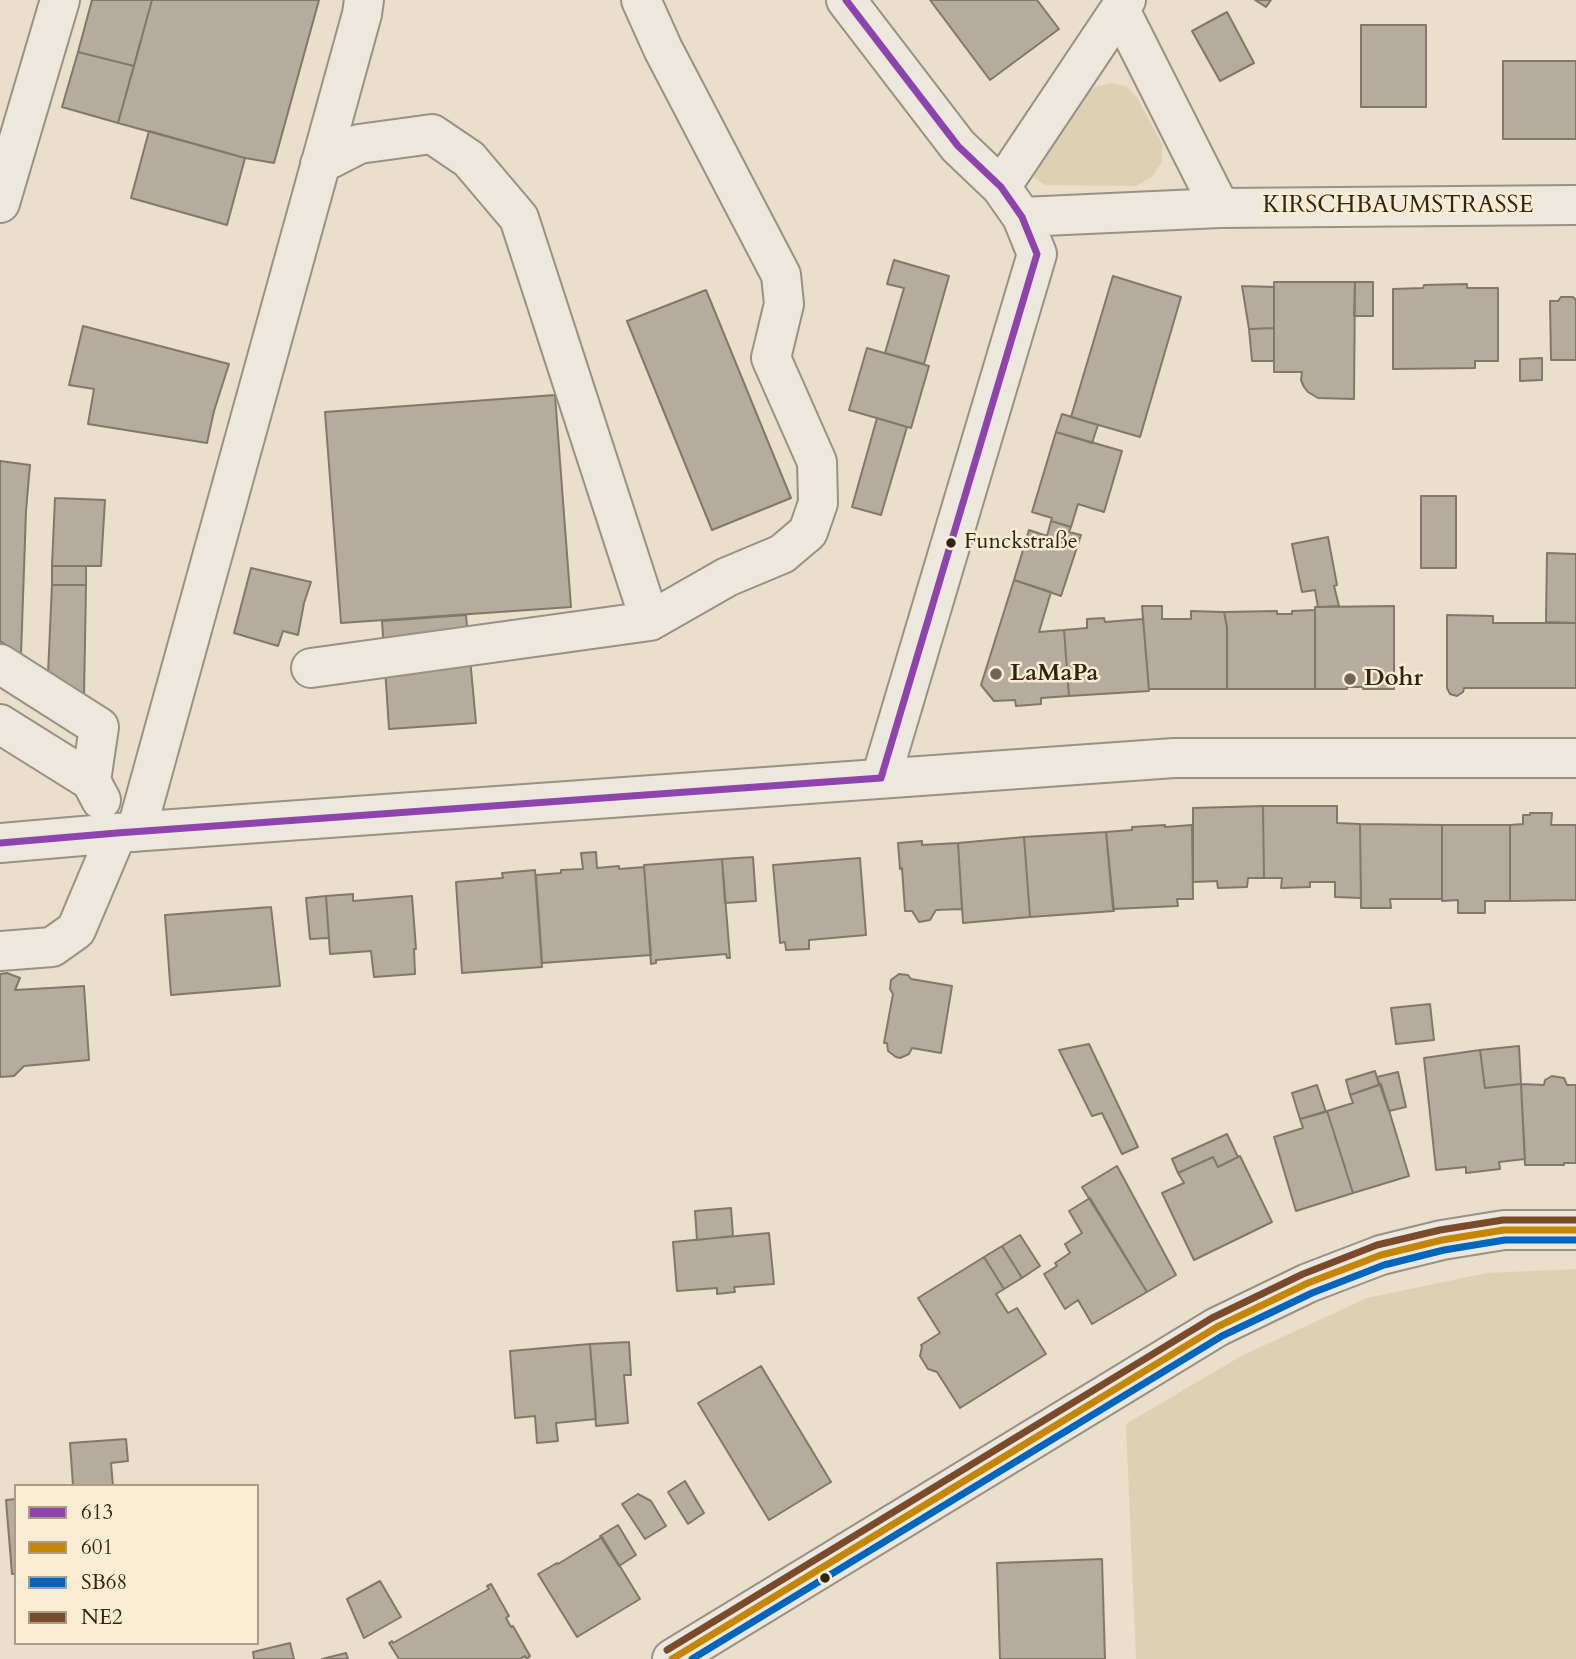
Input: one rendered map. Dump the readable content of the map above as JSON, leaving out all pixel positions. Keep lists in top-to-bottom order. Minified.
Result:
{"streets":{"street":["KIRSCHBAUMSTRASSE"]},"places":["Funckstraße","LaMaPa","Dohr"],"lines":["transit line 613","transit line NE2","transit line 601","transit line SB68"],"legend":["613","601","SB68","NE2"]}
